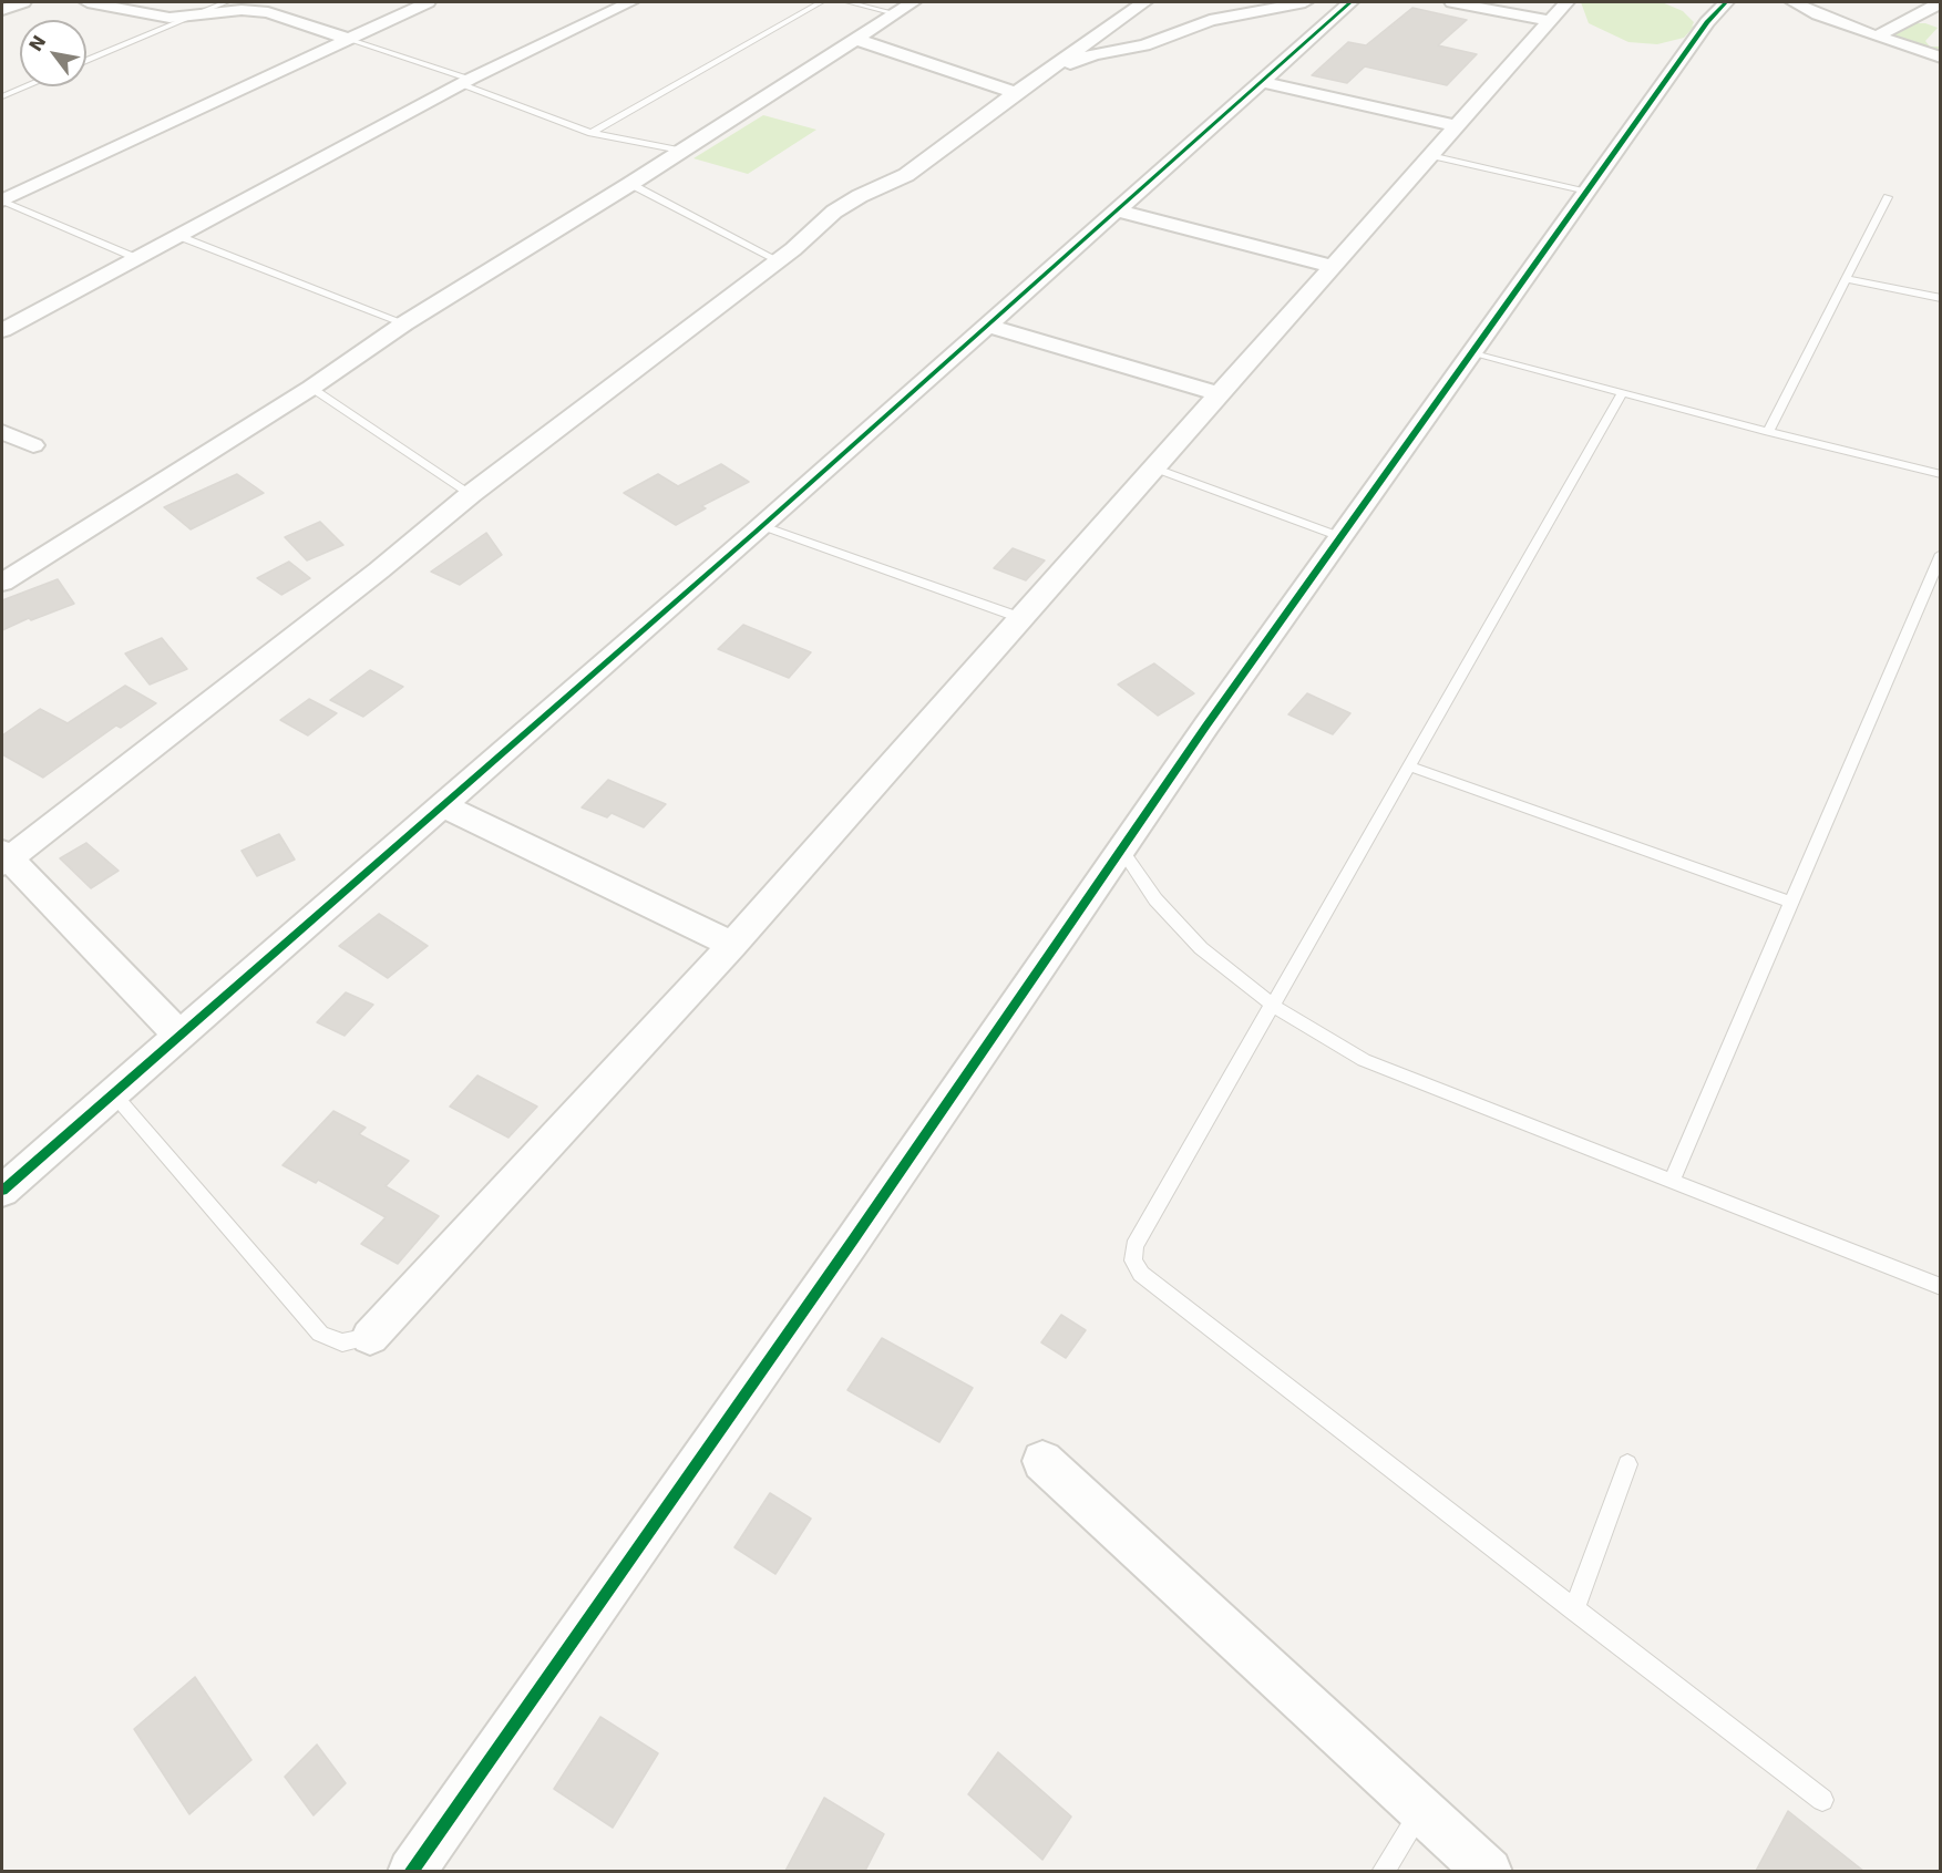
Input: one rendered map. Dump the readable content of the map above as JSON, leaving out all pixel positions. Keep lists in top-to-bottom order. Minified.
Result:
{"north":"top left"}
